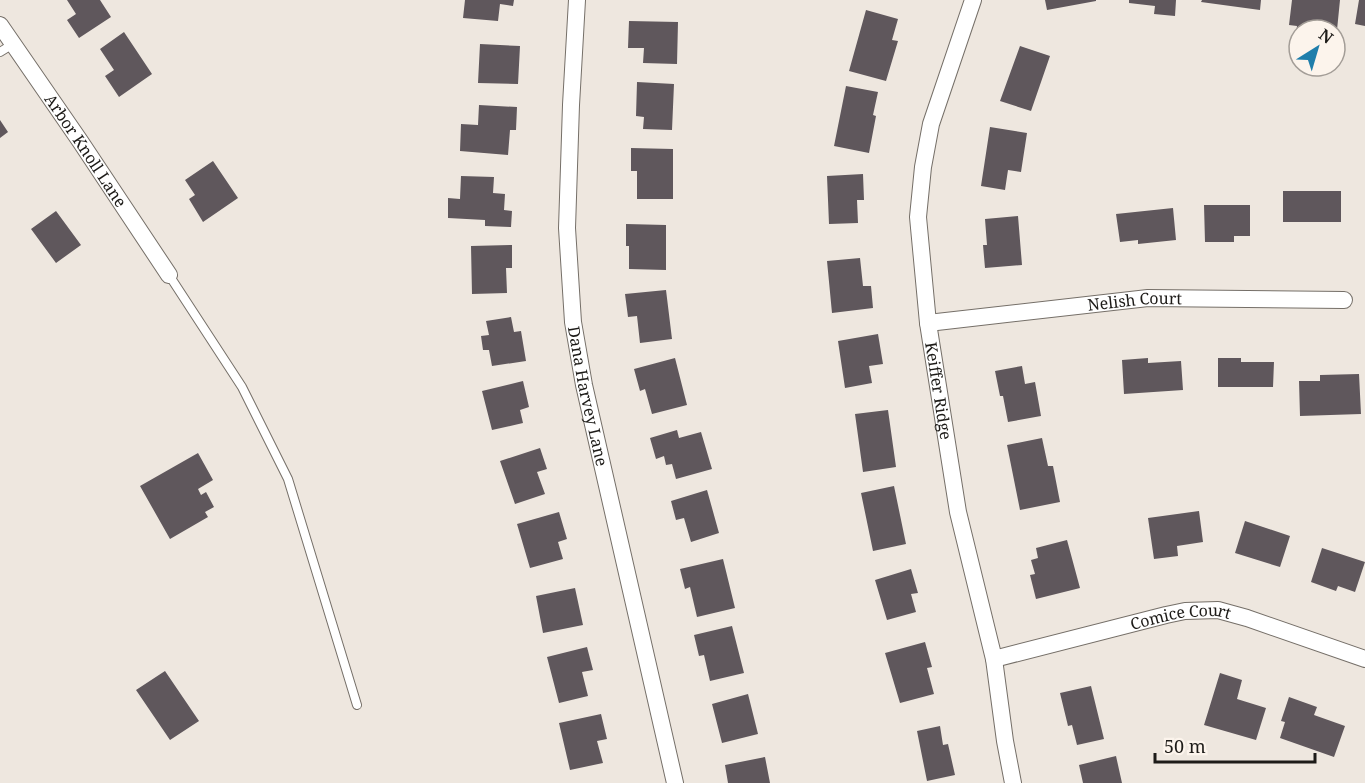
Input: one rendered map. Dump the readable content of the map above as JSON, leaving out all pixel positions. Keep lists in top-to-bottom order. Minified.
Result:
{"streets":{"street":["Arbor Knoll Lane","Nelish Court","Keiffer Ridge","Dana Harvey Lane","Comice Court"]},"crossings":[["Nelish Court","Keiffer Ridge"],["Keiffer Ridge","Comice Court"]],"scale_bar":"50 m","north":"top right"}
